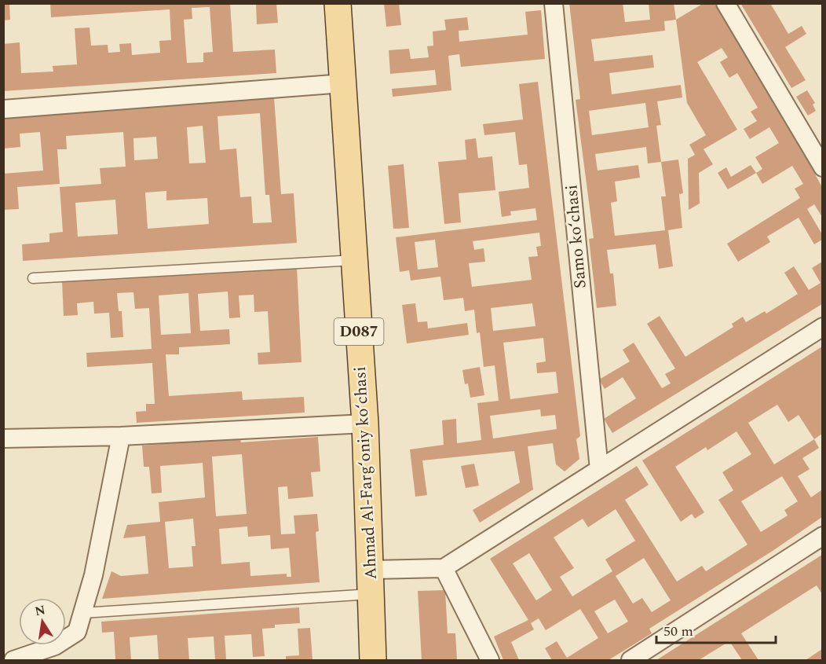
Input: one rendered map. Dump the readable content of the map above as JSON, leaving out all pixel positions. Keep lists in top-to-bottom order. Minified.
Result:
{"streets":{"main road":["D087","Ahmad Al-Fargʻoniy koʻchasi"],"street":["Samo koʻchasi"]},"scale_bar":"50 m","north":"top"}
